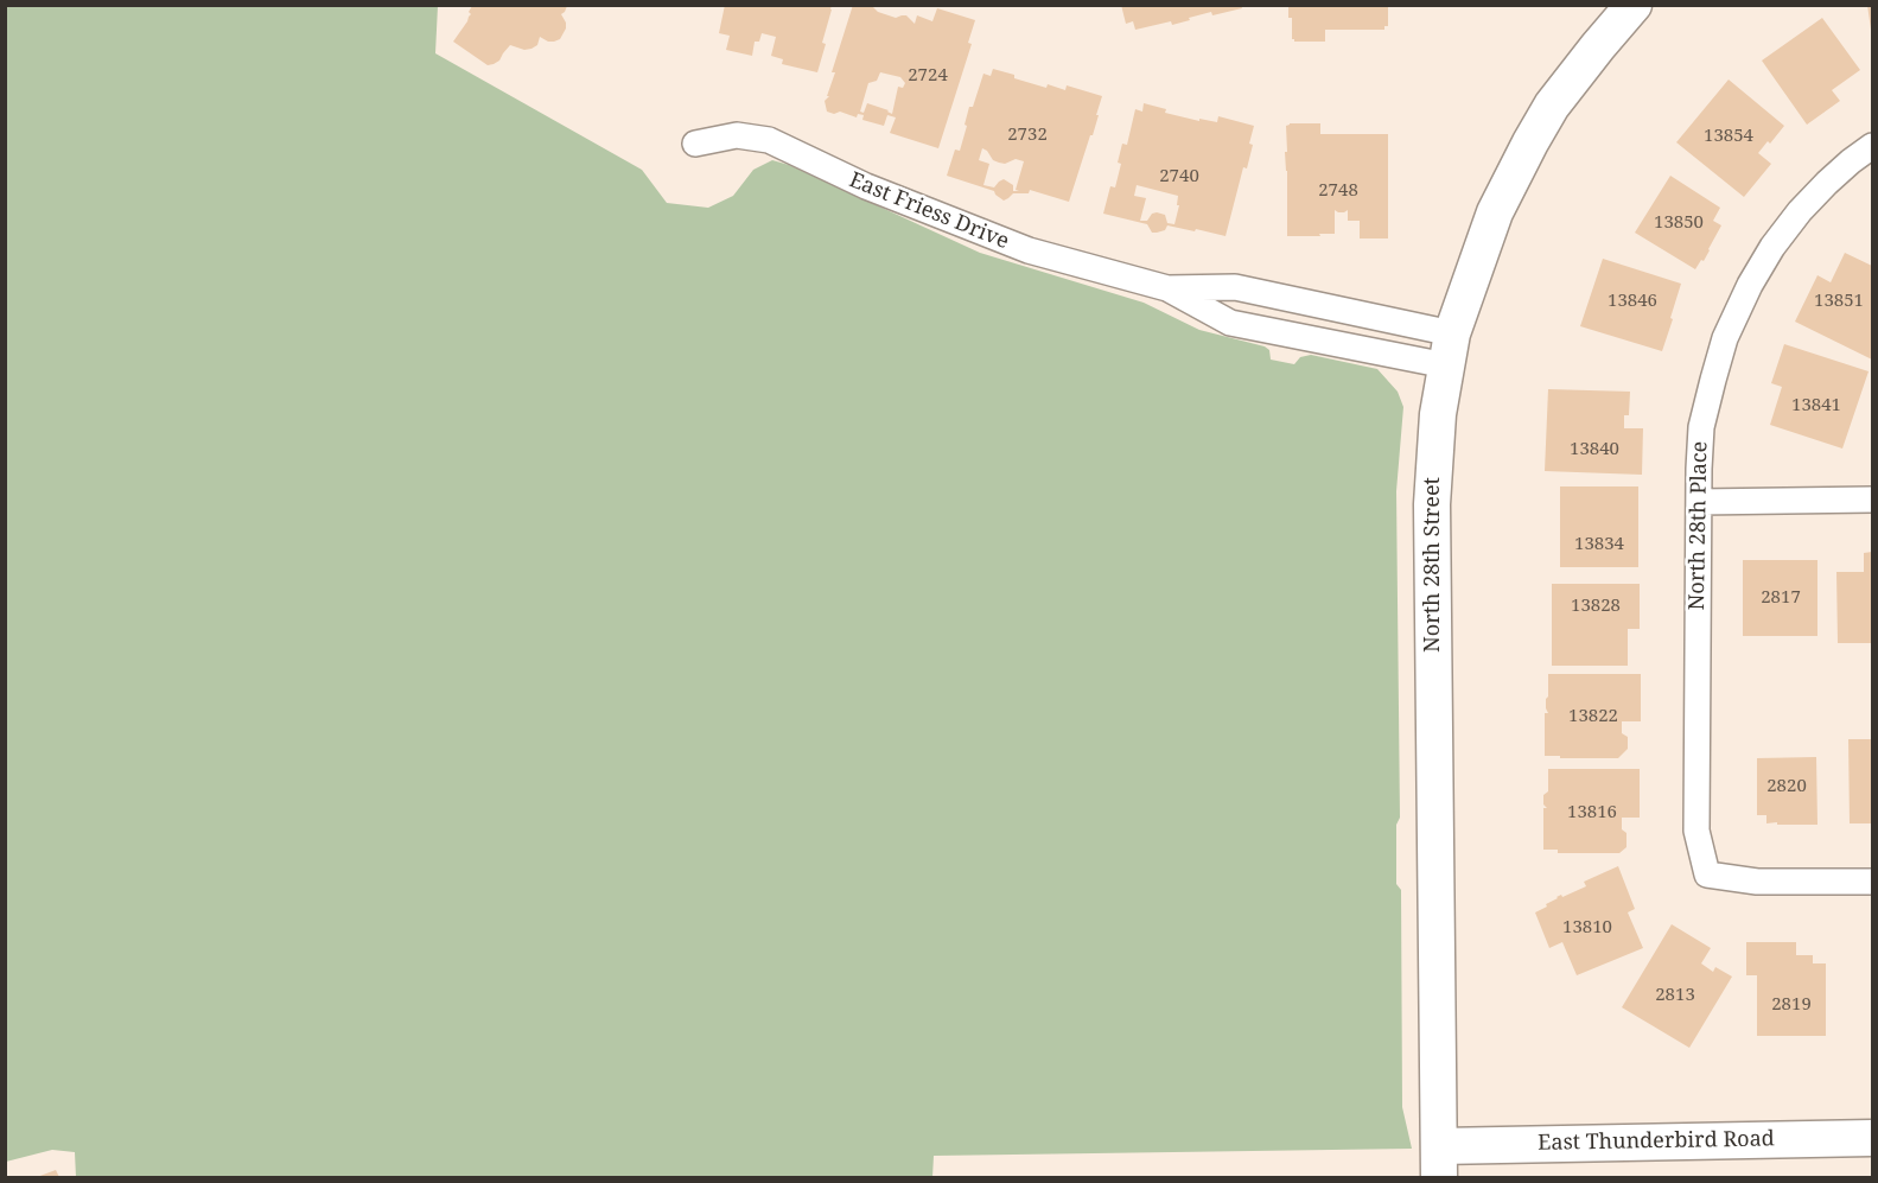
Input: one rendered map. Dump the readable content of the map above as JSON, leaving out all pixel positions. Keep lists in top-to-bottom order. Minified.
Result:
{"streets":{"street":["East Friess Drive","North 28th Place","North 28th Street","East Thunderbird Road"]},"crossings":[["East Friess Drive","North 28th Street"],["North 28th Street","East Thunderbird Road"]],"house_numbers":["2724","2732","13854","2740","2748","13850","13846","13851","13841","13840","13834","2817","13828","13822","2820","13816","13810","2813","2819"]}
